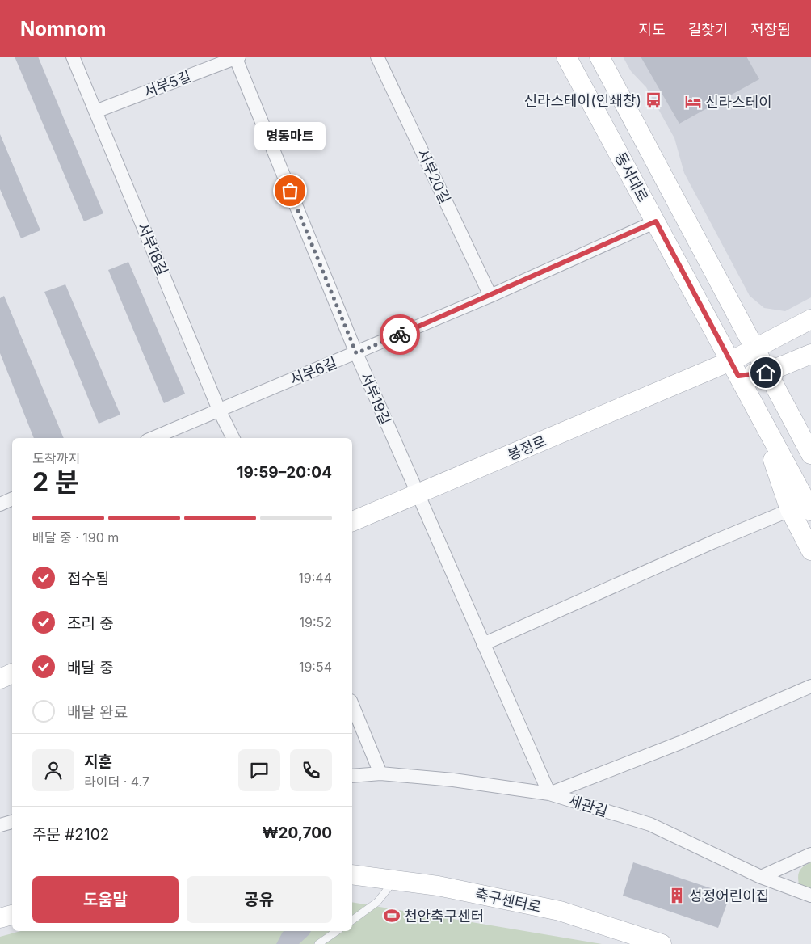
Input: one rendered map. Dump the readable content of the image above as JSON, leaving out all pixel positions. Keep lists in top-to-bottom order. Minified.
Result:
{"streets":{"street":["서부5길","서부20길","동서대로","서부18길","서부6길","서부19길","봉정로","세관길","축구센터로"]},"crossings":[["서부5길","서부18길"],["서부5길","서부19길"],["서부20길","서부6길"],["동서대로","서부6길"],["동서대로","봉정로"],["서부18길","서부6길"],["서부6길","서부19길"],["서부19길","봉정로"],["서부19길","세관길"]],"places":{"bus stop":["신라스테이(인쇄창)"],"hotel":["신라스테이"],"other":["명동마트"],"building":["성정어린이집"],"sports":["천안축구센터"]},"page":{"header":"Nomnom","nav":["지도","길찾기","저장됨"],"bubble":"명동마트","heading":["2 분","도착까지","19:59–20:04"],"panel":["지훈","라이더 · 4.7","주문 #2102","₩20,700"],"bar":"배달 중 · 190 m","list":[["접수됨","19:44"],["조리 중","19:52"],["배달 중","19:54"],"배달 완료"],"buttons":["도움말","공유"]}}
